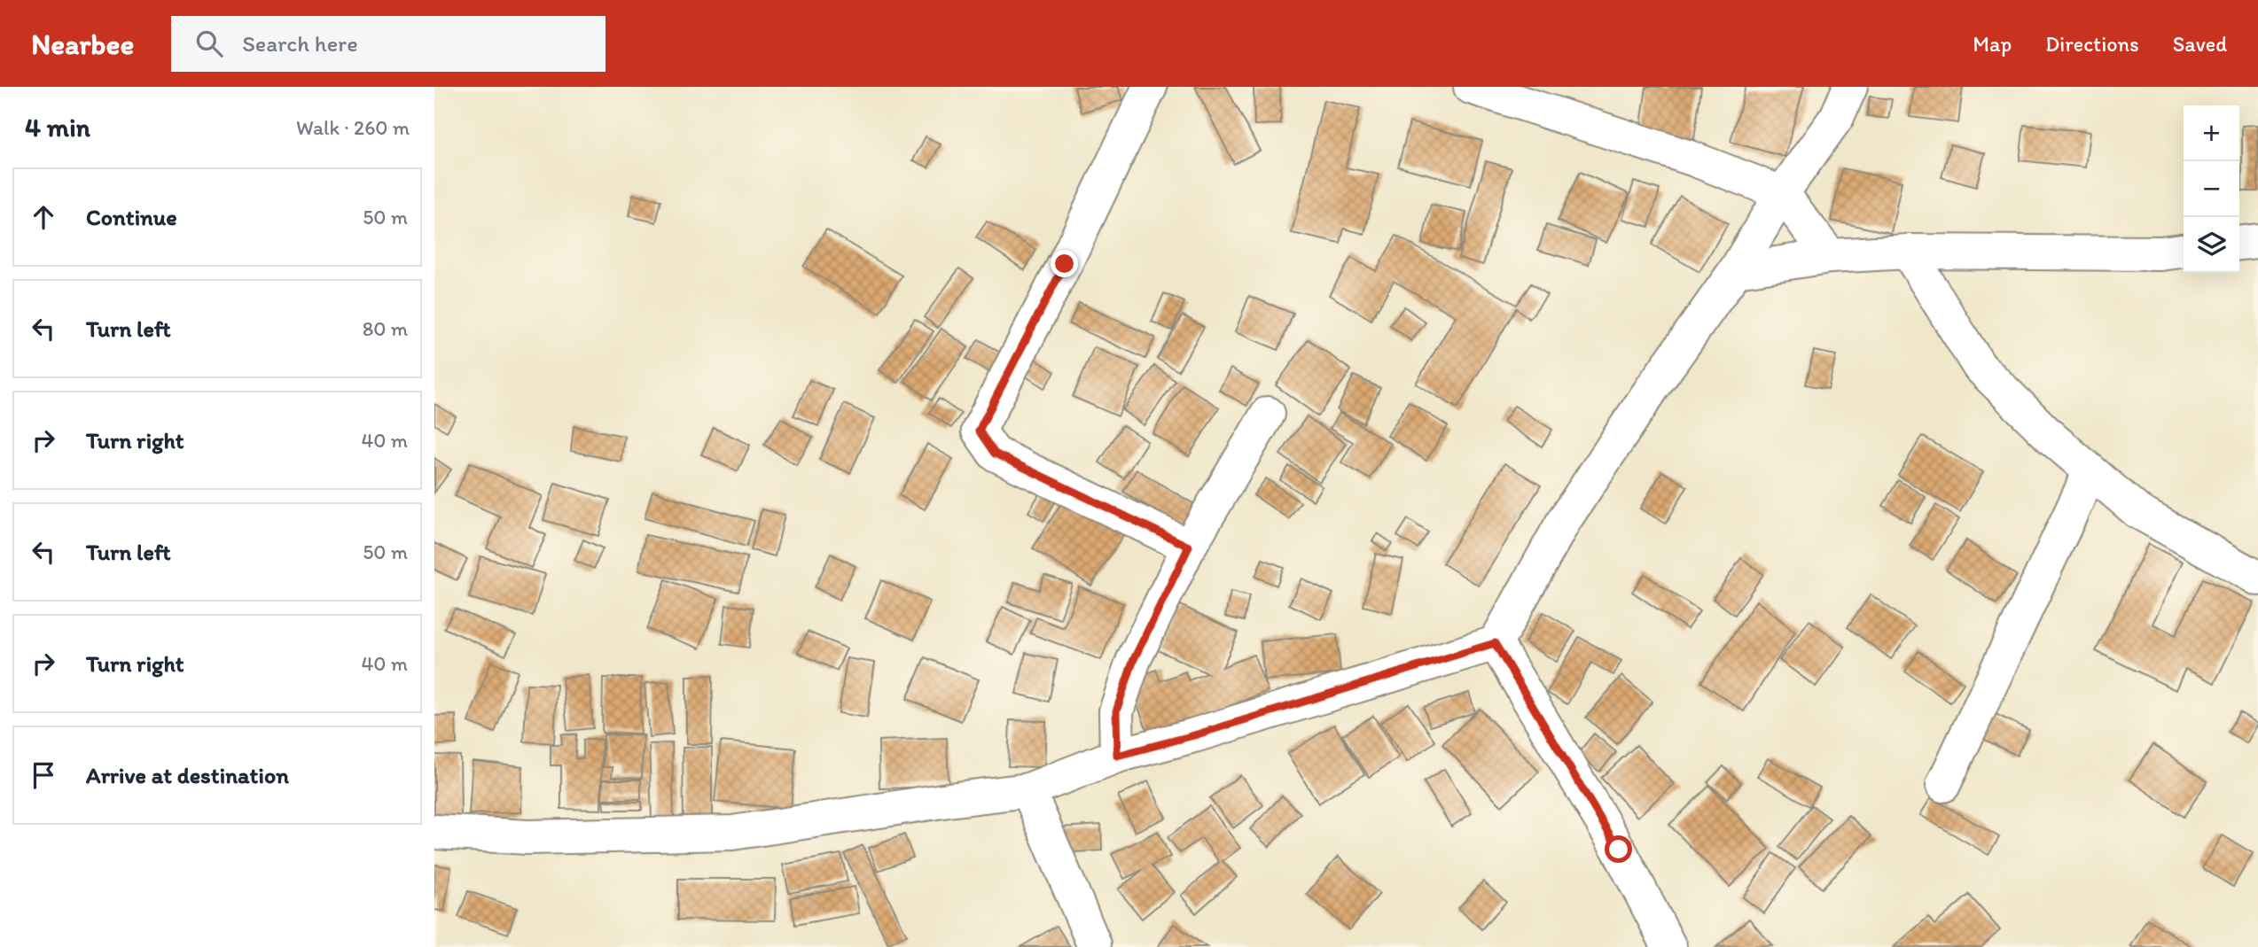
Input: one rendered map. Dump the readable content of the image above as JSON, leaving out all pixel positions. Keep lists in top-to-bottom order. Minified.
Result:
{"page":{"header":"Nearbee","search":"Search here","nav":["Map","Directions","Saved"],"heading":["4 min","Walk · 260 m"],"map_buttons":["+","−"],"list":[["Continue","50 m"],["Turn left","80 m"],["Turn right","40 m"],["Turn left","50 m"],["Turn right","40 m"],"Arrive at destination"]}}
